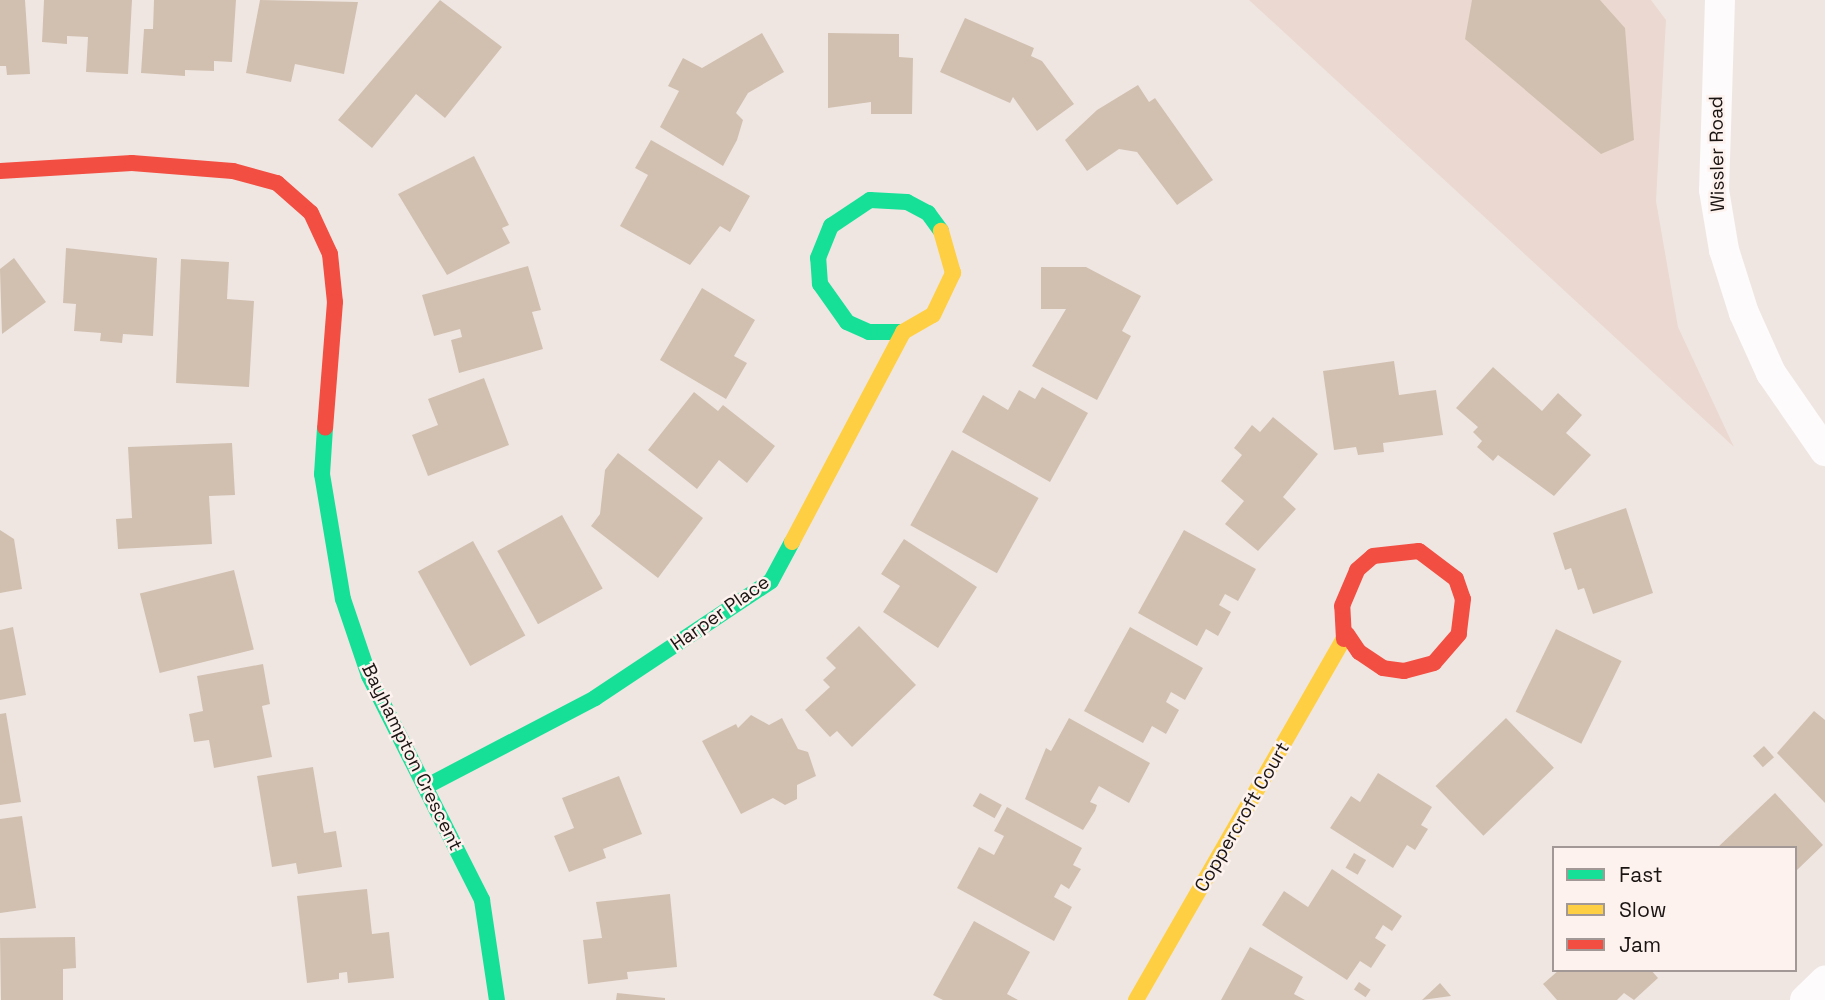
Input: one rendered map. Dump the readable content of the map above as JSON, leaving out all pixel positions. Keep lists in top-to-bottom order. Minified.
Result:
{"streets":{"street":["Wissler Road","Harper Place","Bayhampton Crescent","Coppercroft Court"]},"crossings":[["Harper Place","Bayhampton Crescent"]],"legend":["Fast","Slow","Jam"]}
